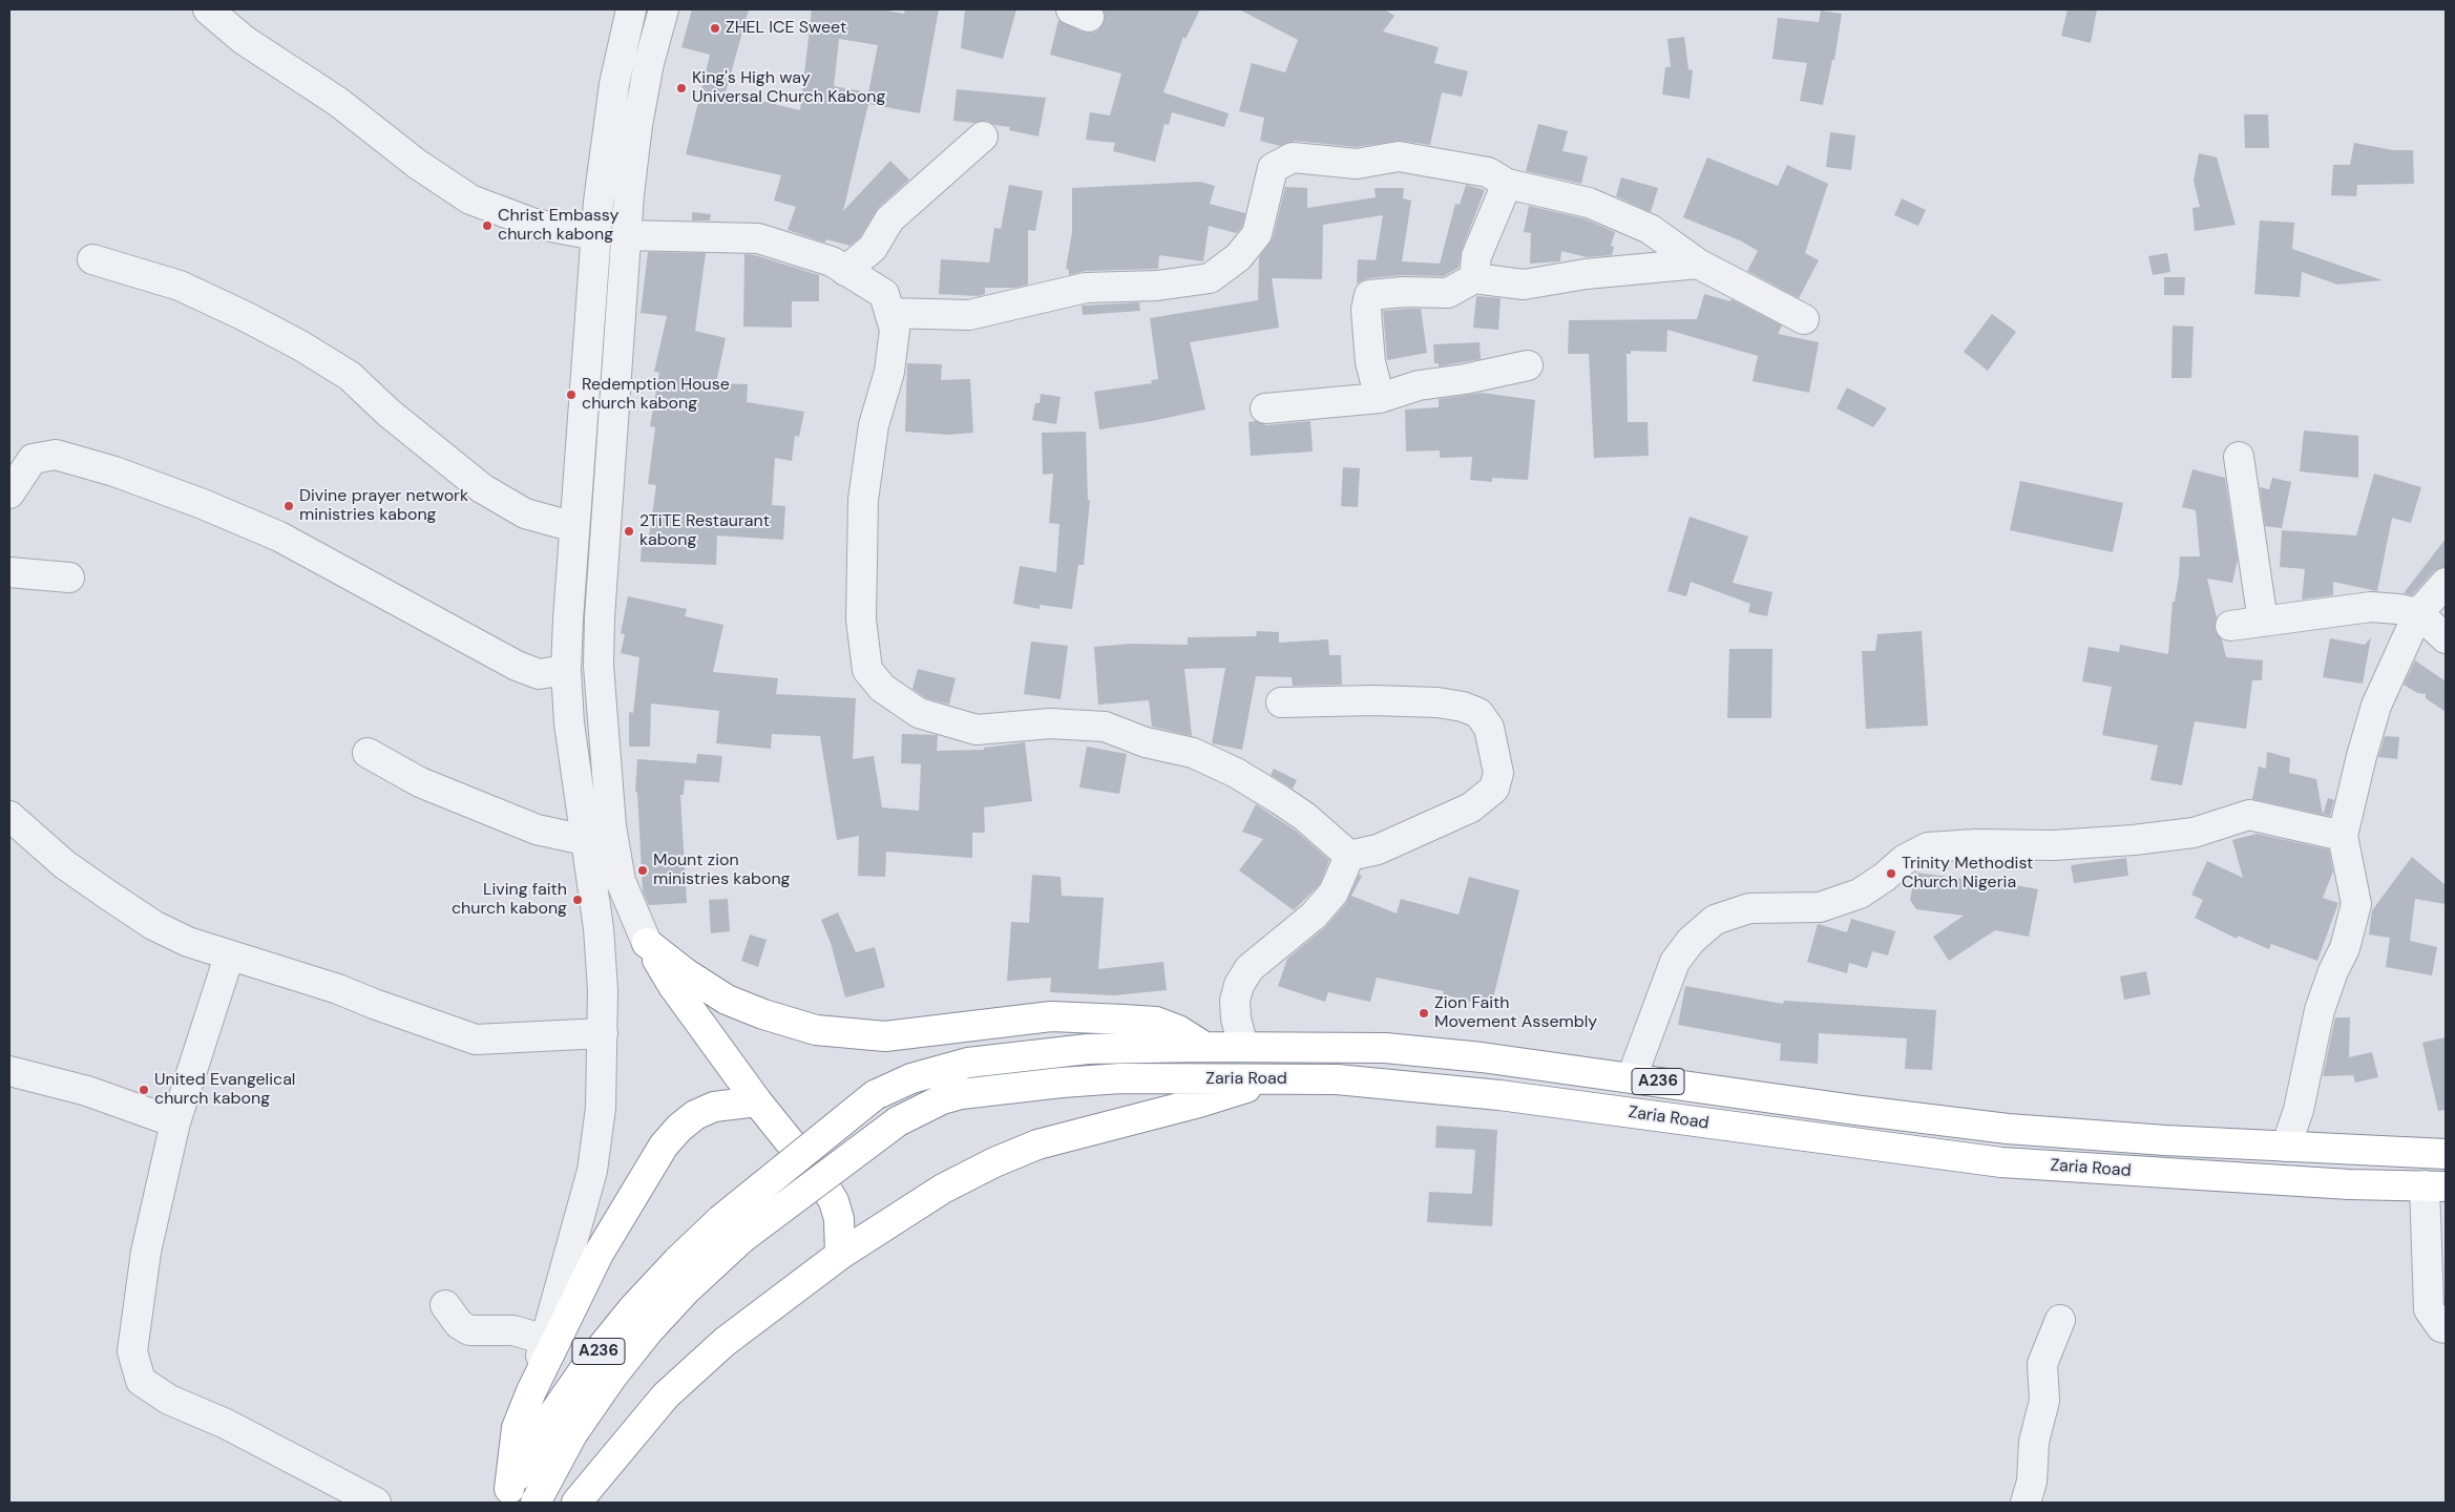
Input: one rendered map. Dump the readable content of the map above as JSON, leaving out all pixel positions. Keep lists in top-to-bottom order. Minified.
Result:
{"streets":{"highway":["Zaria Road","A236"]},"places":["ZHEL ICE Sweet","King's High way Universal Church Kabong","Christ Embassy church kabong","Redemption House church kabong","Divine prayer network ministries kabong","2TiTE Restaurant kabong","Mount zion ministries kabong","Trinity Methodist Church Nigeria","Living faith church kabong","Zion Faith Movement Assembly","United Evangelical church kabong"]}
